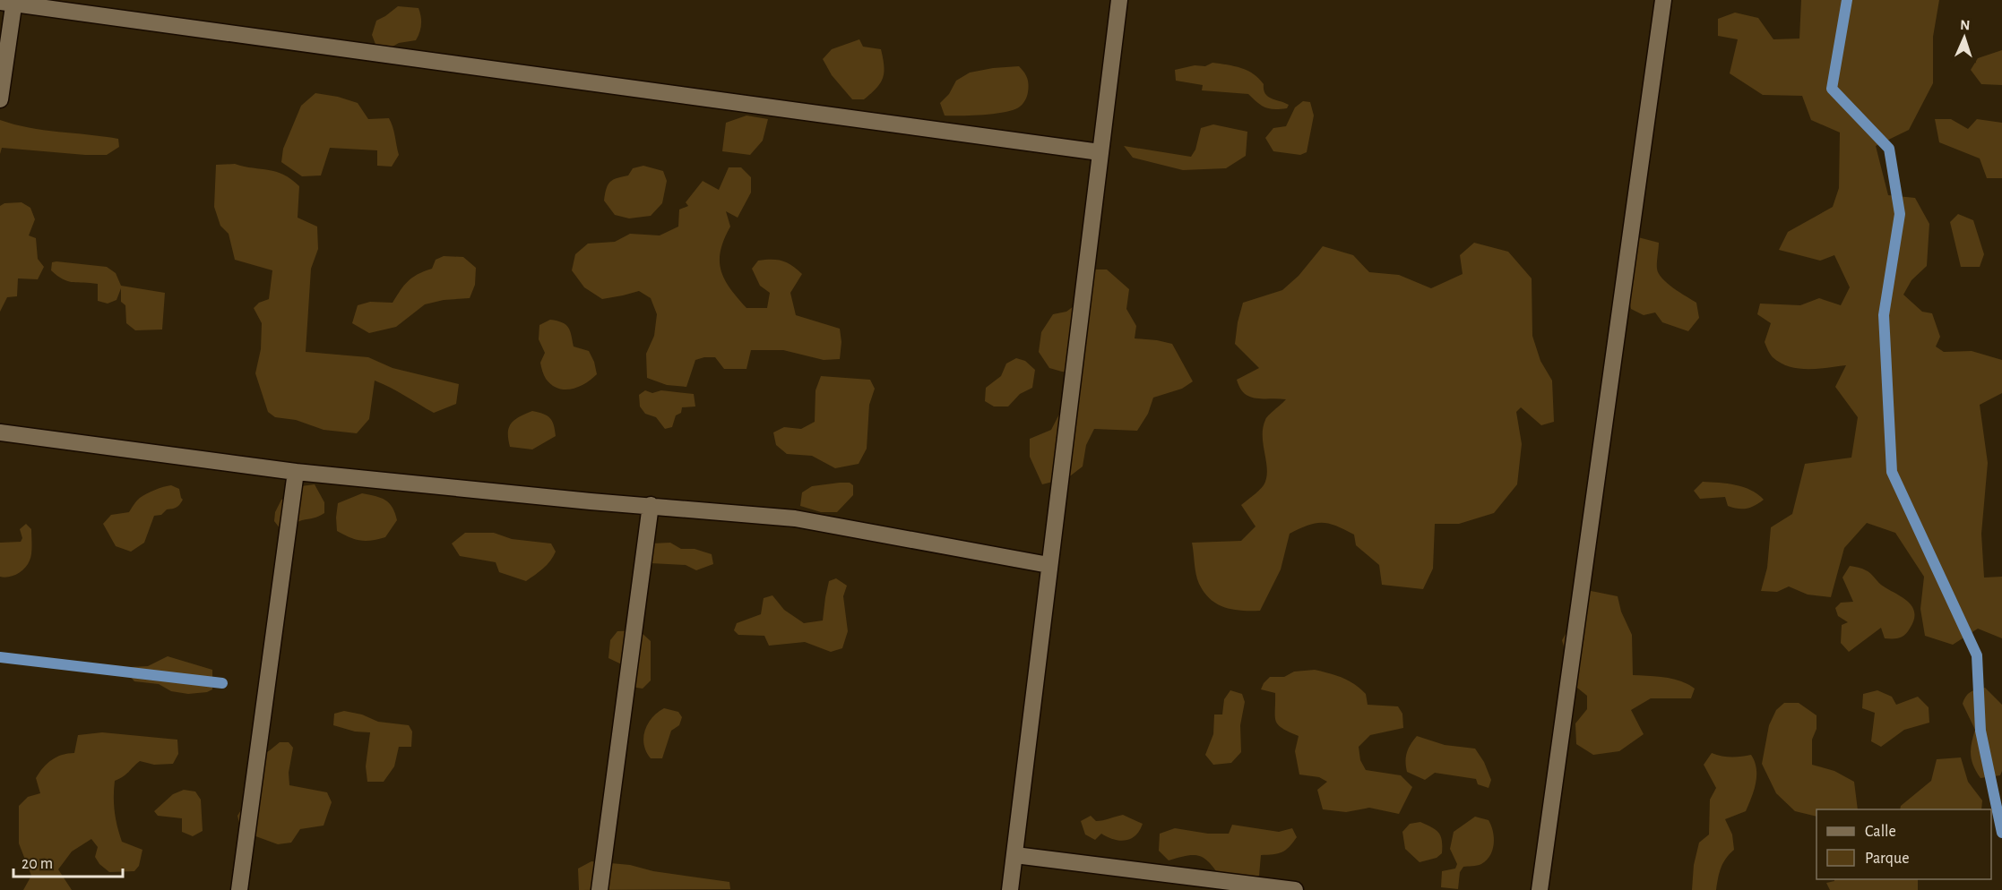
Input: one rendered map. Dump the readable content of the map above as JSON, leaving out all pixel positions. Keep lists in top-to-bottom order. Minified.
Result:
{"legend":["Calle","Parque"],"scale_bar":"20 m","north":"top"}
